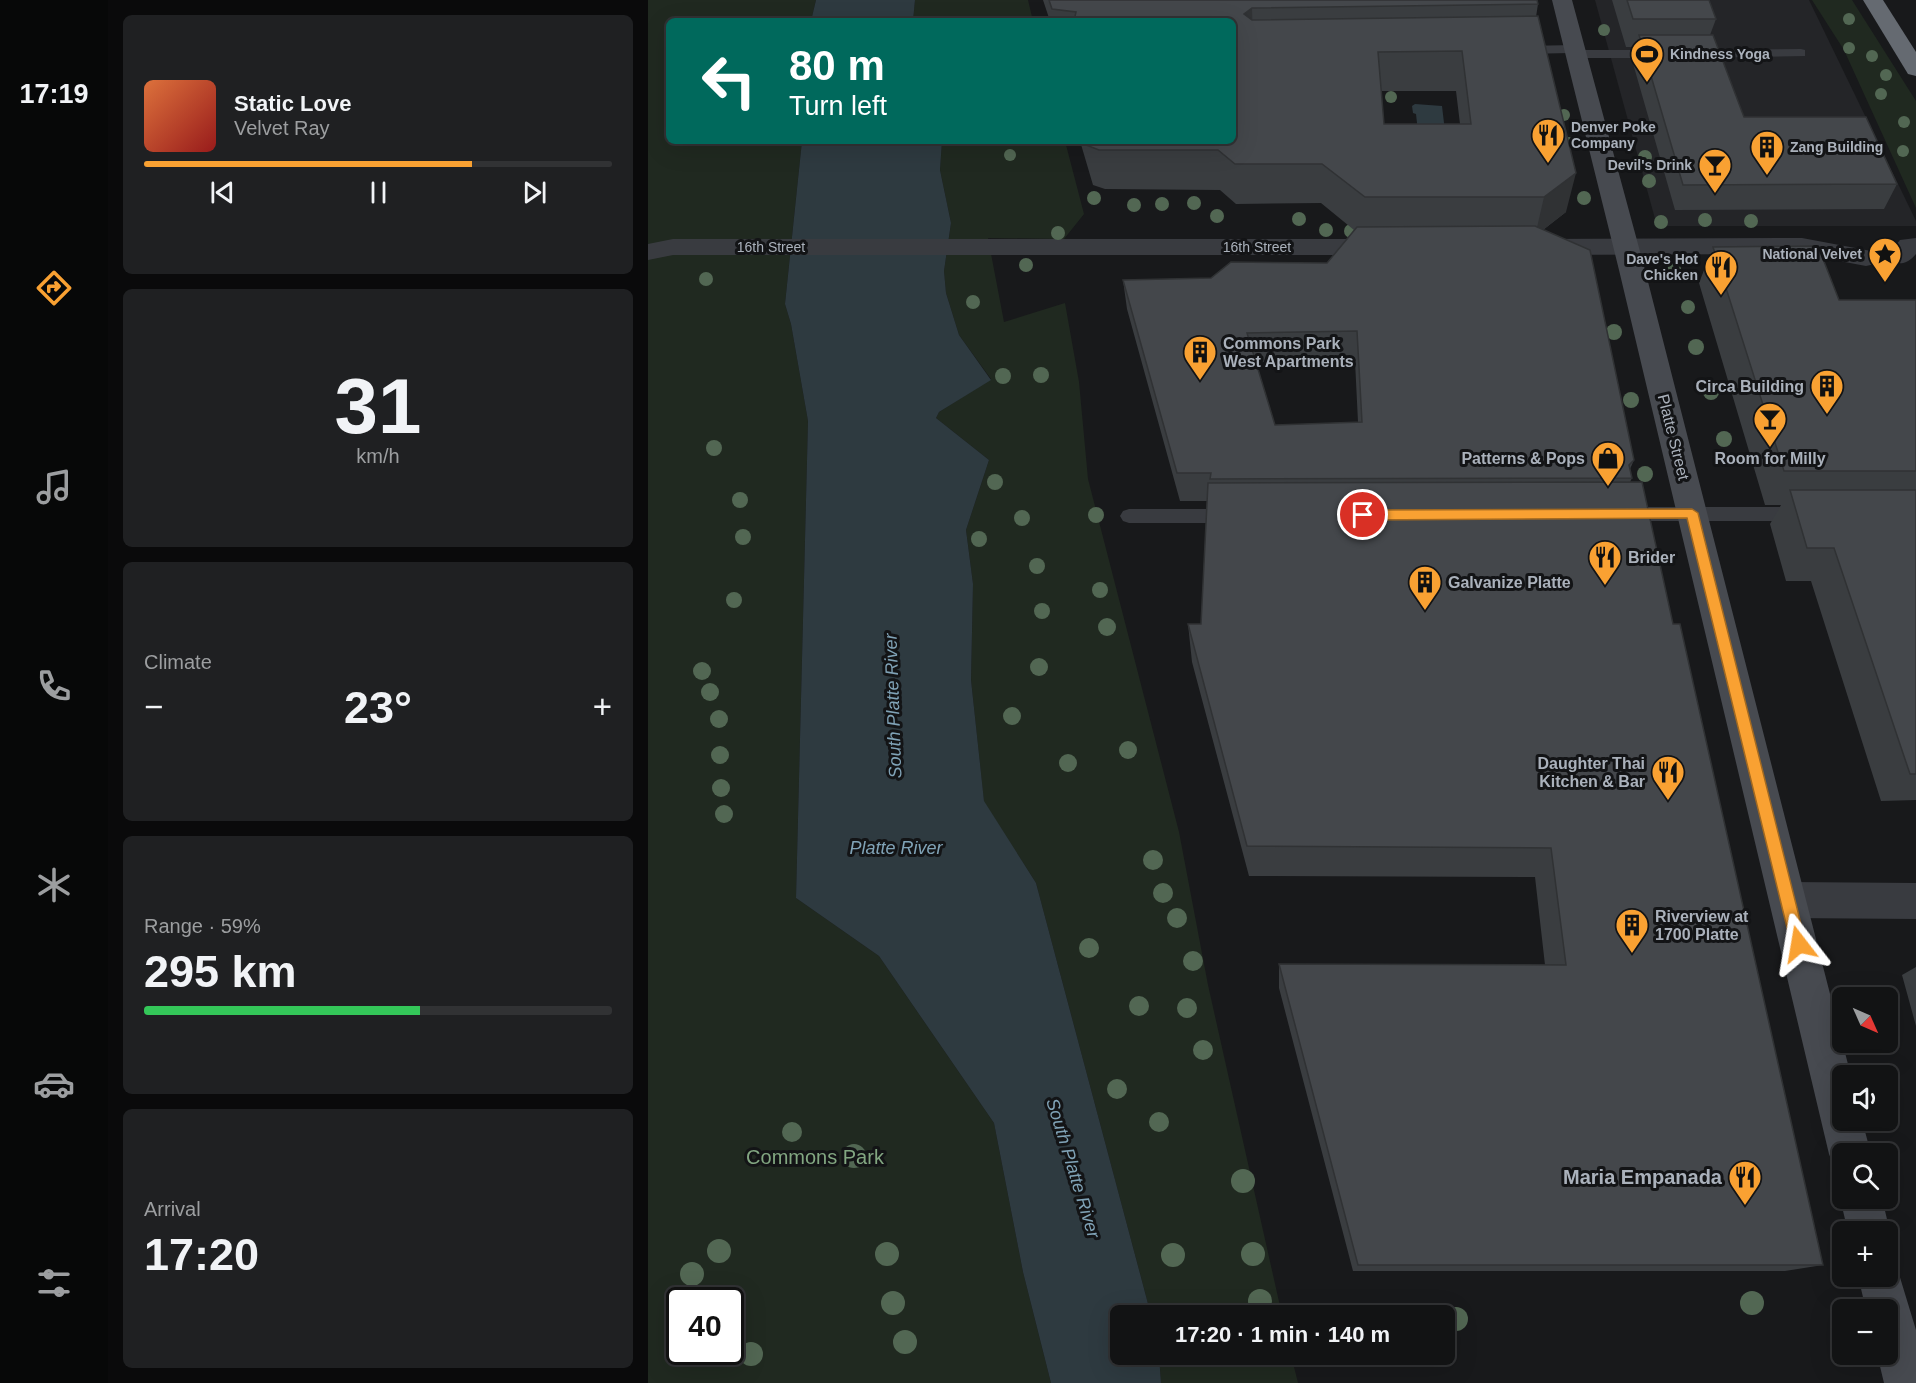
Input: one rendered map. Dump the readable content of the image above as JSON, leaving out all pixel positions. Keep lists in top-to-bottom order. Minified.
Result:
{"streets":{"street":["16th Street","Platte Street"]},"water":["South Platte River","Platte River"],"parks":["Commons Park"],"places":{"sports":["Kindness Yoga"],"restaurant":["Denver Poke Company","Dave's Hot Chicken","Brider","Daughter Thai Kitchen & Bar","Maria Empanada"],"building":["Zang Building","Commons Park West Apartments","Circa Building","Galvanize Platte","Riverview at 1700 Platte"],"bar":["Devil's Drink","Room for Milly"],"place":["National Velvet"],"shop":["Patterns & Pops"]},"north":"bottom right","page":{"tabs":"17:19","turn":["80 m","Turn left"],"song":["Static Love","Velvet Ray"],"tile":[["31","km/h"],"Climate",["Range · 59%","295 km"],["Arrival","17:20"]],"heat":["−","23°","+"],"map_buttons":["+","−"],"limit":"40","trip":"17:20 · 1 min · 140 m"}}
